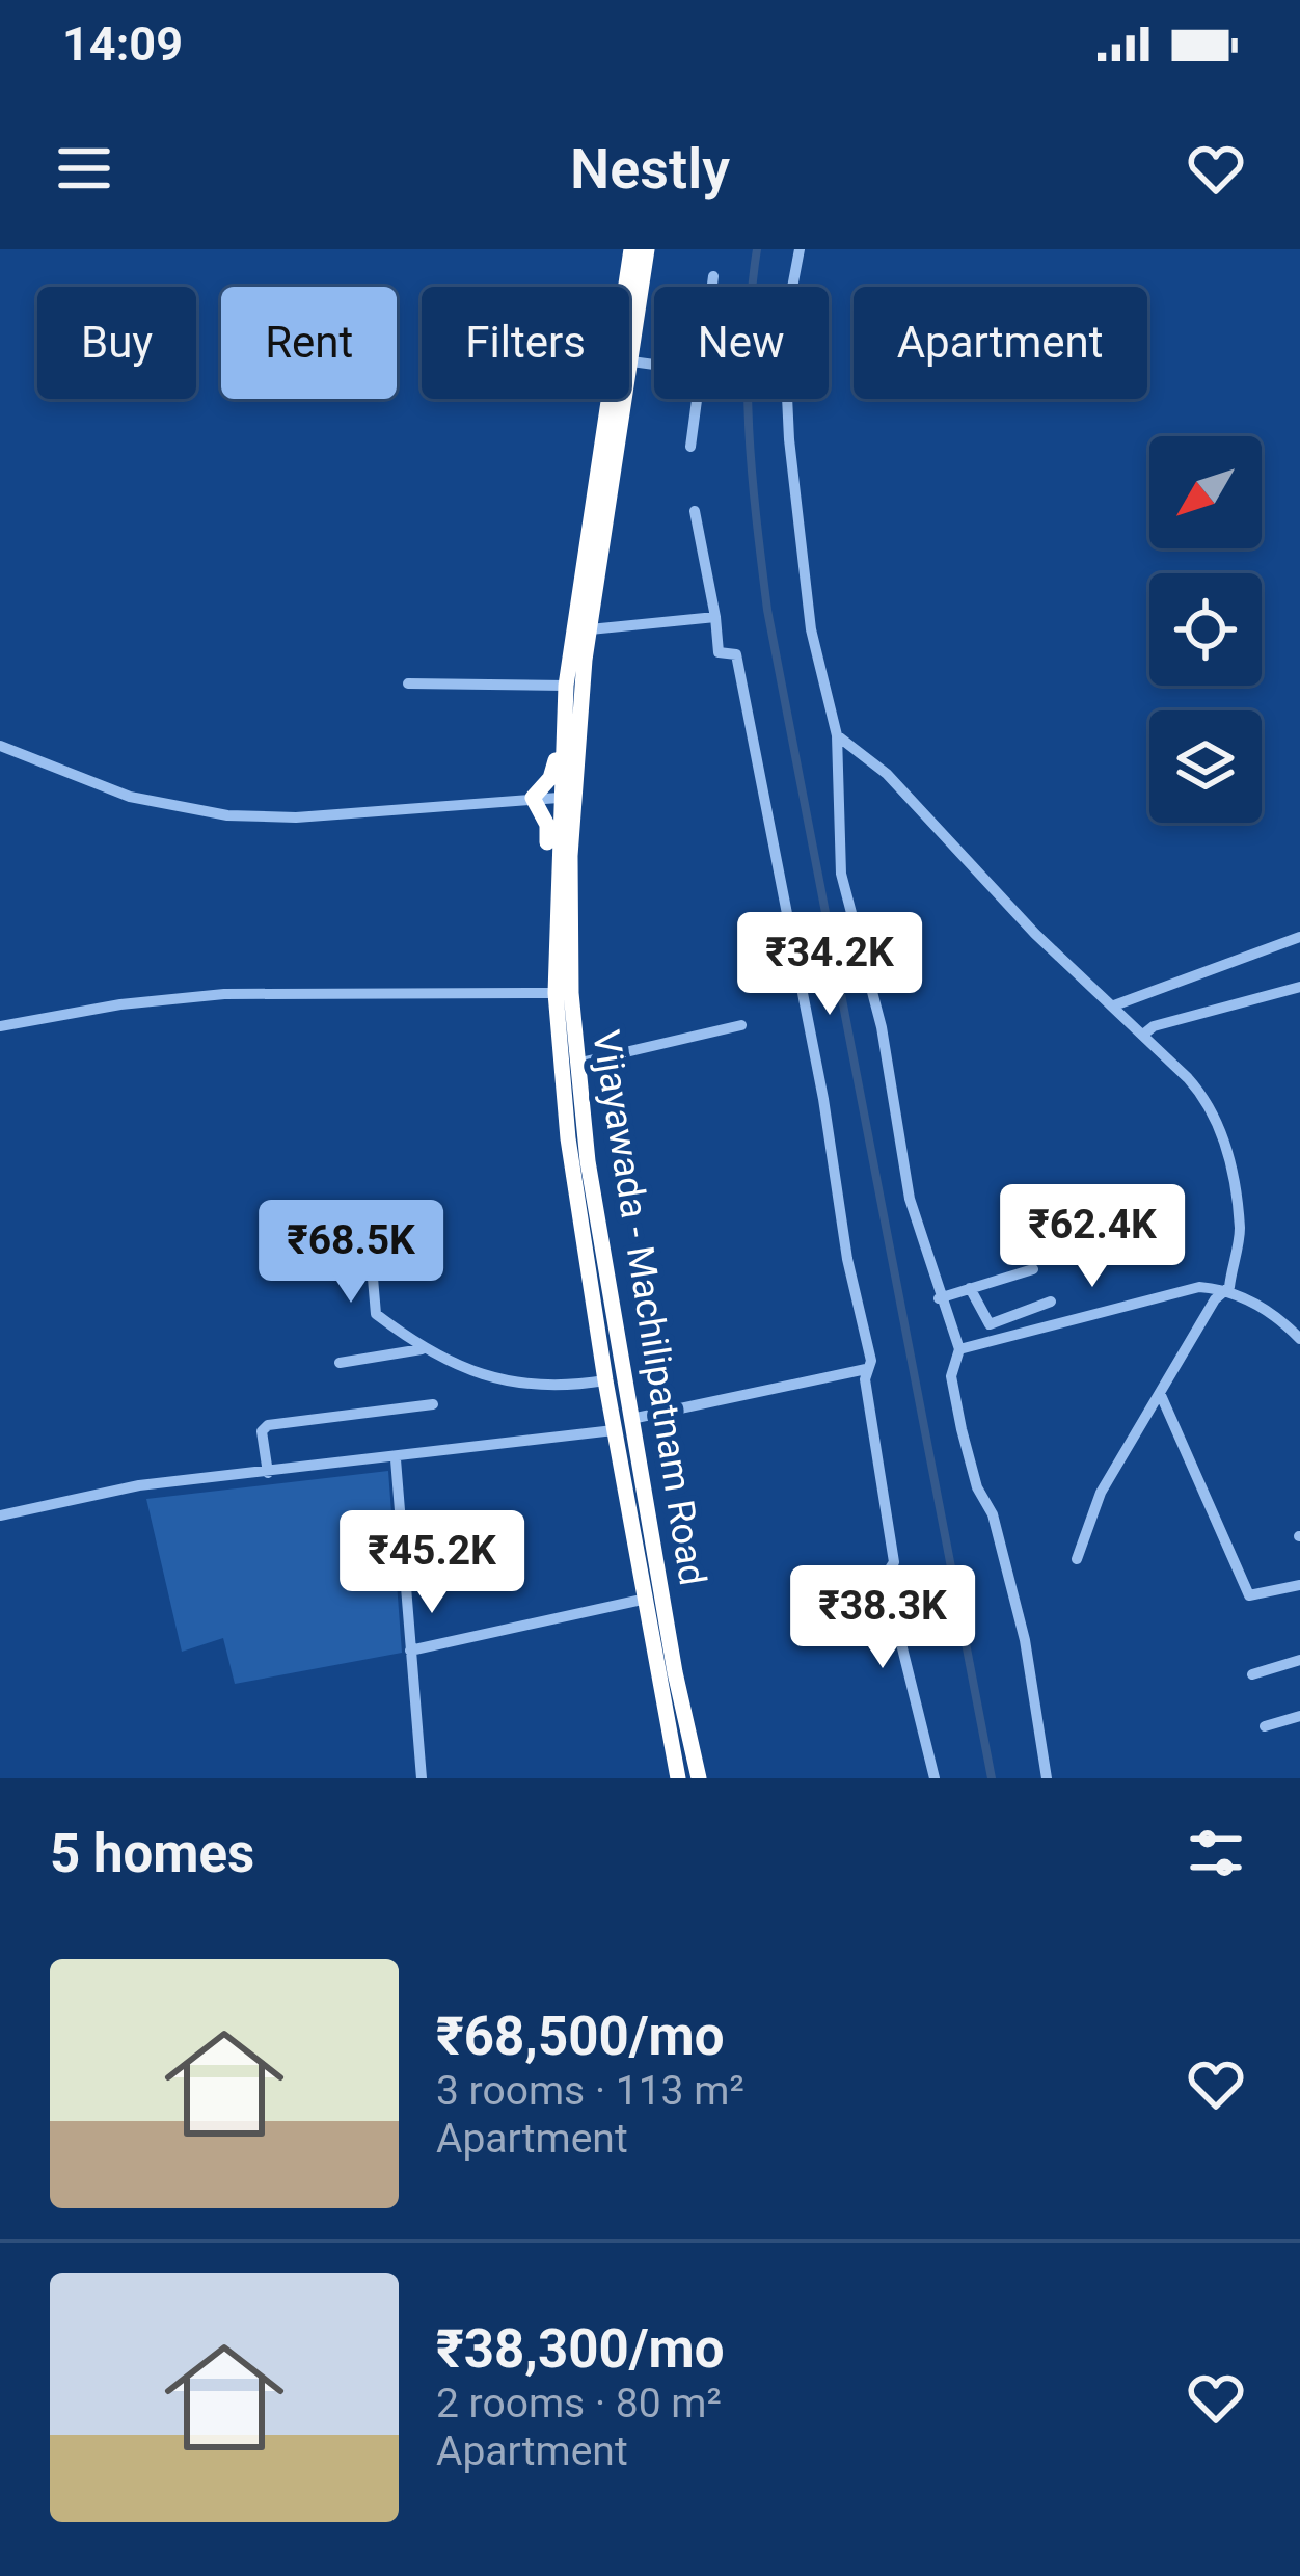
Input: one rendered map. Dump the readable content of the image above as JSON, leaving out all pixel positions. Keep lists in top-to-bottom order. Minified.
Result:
{"streets":{"highway":["Vijayawada - Machilipatnam Road"]},"north":"bottom left","page":{"status":"14:09","header":"Nestly","chip":["Buy","Rent","Filters","New","Apartment"],"price":["₹34.2K","₹62.4K","₹68.5K","₹45.2K","₹38.3K"],"heading":"5 homes","list":[{"name":"₹68,500/mo","note":"3 rooms · 113 m² · Apartment"},{"name":"₹38,300/mo","note":"2 rooms · 80 m² · Apartment"}]}}
